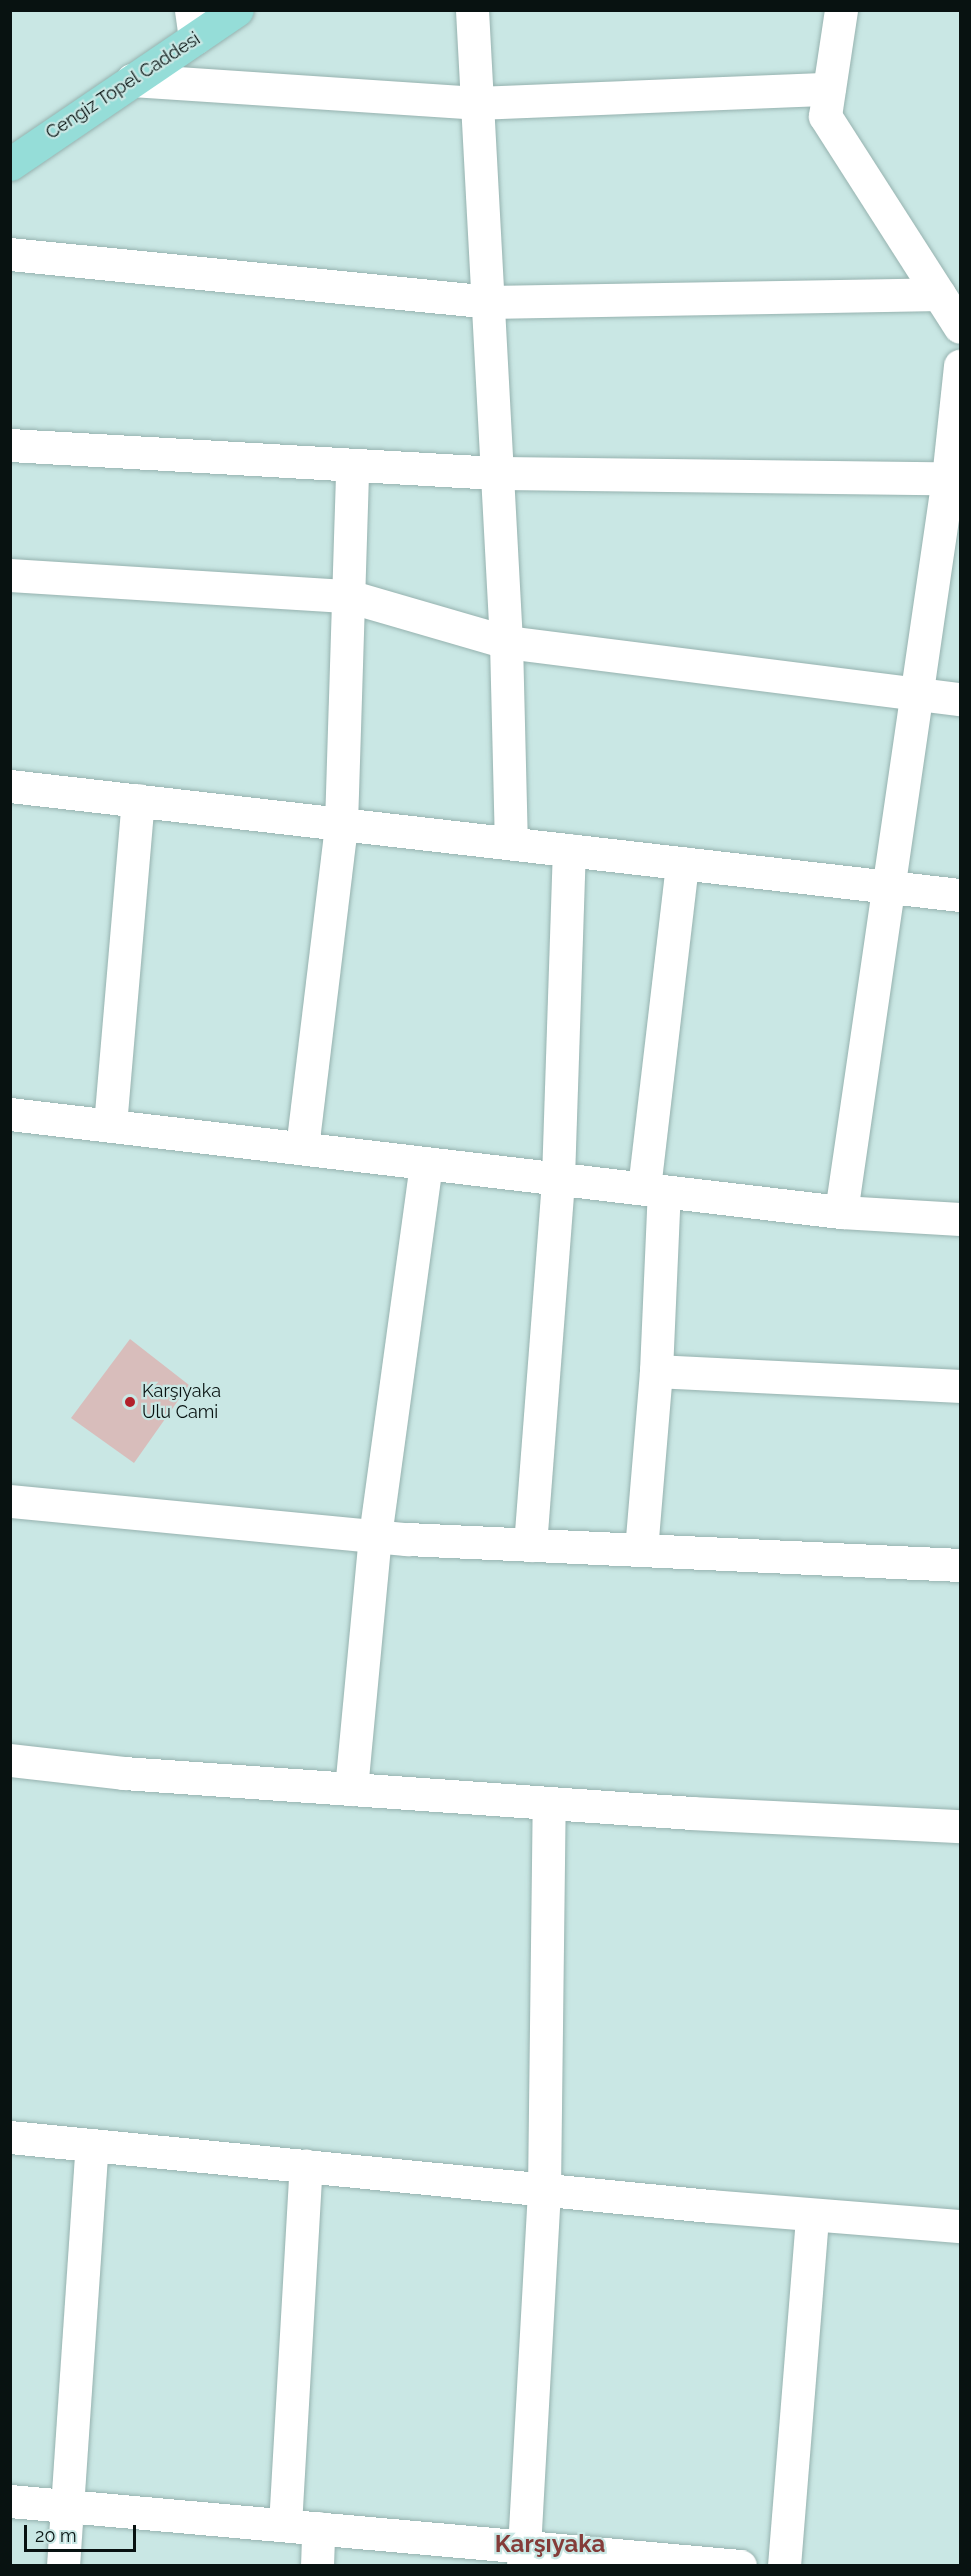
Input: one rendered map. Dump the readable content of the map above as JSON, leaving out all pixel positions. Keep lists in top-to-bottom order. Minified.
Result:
{"streets":{"main road":["Cengiz Topel Caddesi"]},"districts":["Karşıyaka"],"places":["Karşıyaka Ulu Cami"],"scale_bar":"20 m"}
